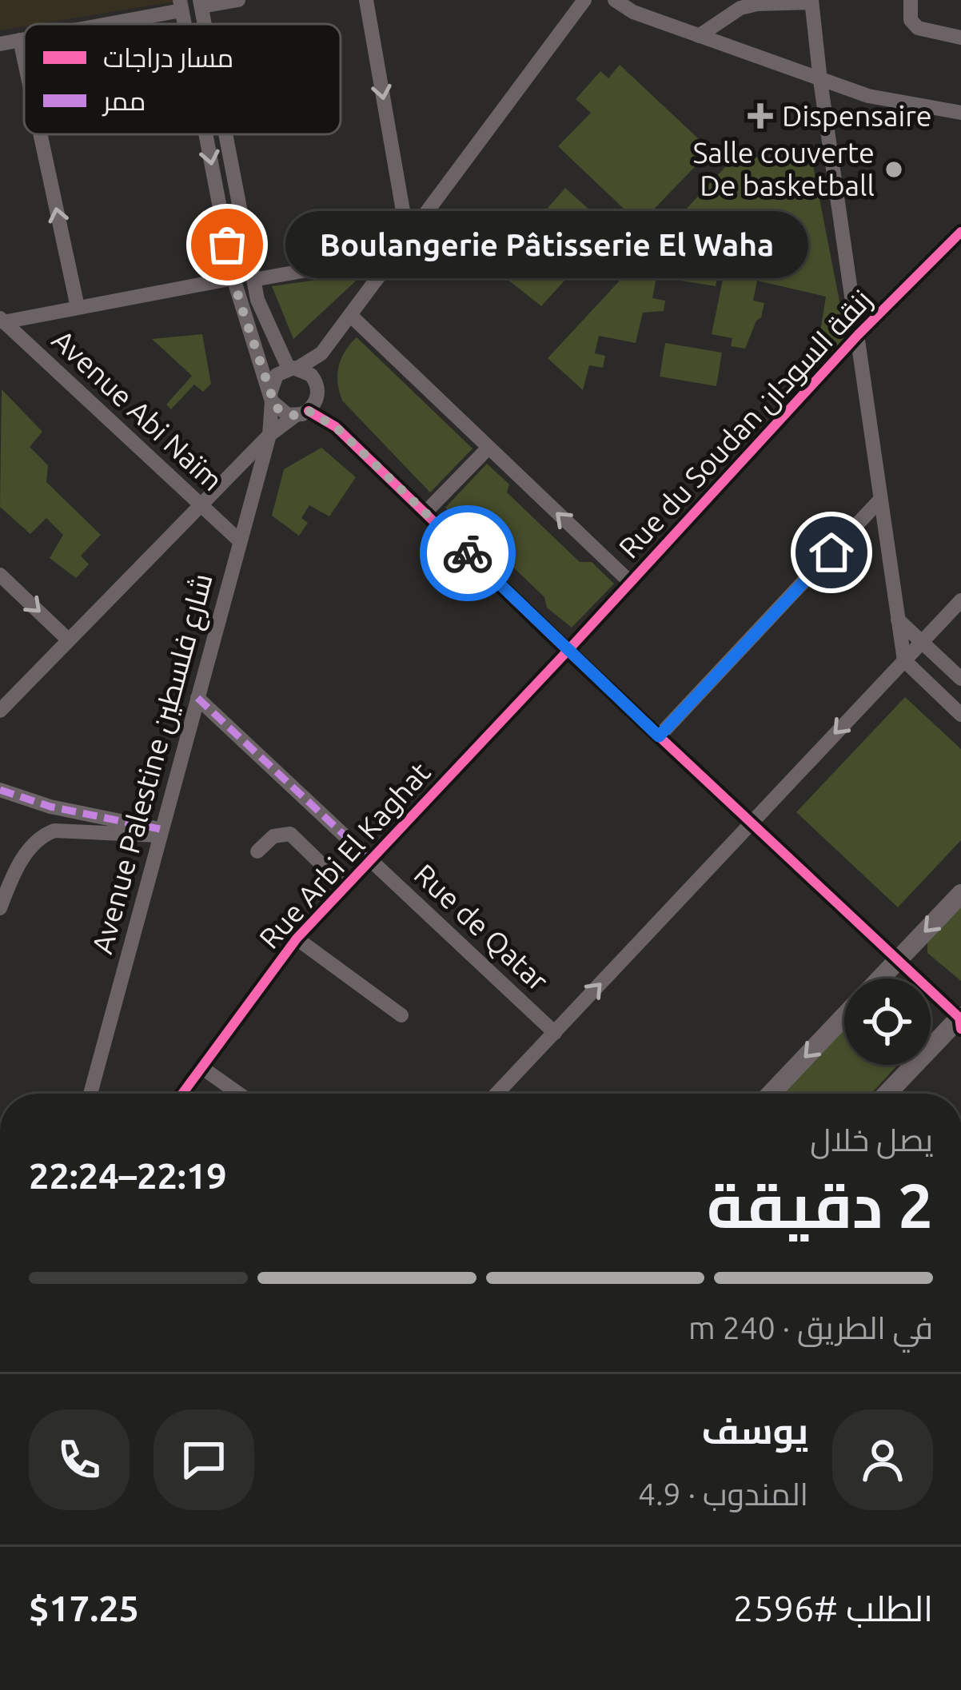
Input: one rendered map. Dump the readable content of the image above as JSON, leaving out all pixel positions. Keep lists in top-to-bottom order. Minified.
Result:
{"streets":{"street":["Avenue Abi Naïm","Rue du Soudan زنقة السودان","Avenue Palestine شارع فلسطين","Rue Arbi El Kaghat","Rue de Qatar"]},"crossings":[["Avenue Abi Naïm","Avenue Palestine شارع فلسطين"],["Rue du Soudan زنقة السودان","Rue Arbi El Kaghat"],["Avenue Palestine شارع فلسطين","Rue de Qatar"],["Rue Arbi El Kaghat","Rue de Qatar"]],"places":{"health":["Dispensaire"],"other":["Salle couverte De basketball","Boulangerie Pâtisserie El Waha"]},"legend":["مسار دراجات","ممر"],"page":{"bubble":"Boulangerie Pâtisserie El Waha","heading":["2 دقيقة","يصل خلال","22:19–22:24"],"panel":["يوسف","المندوب · 4.9","الطلب #2596","$17.25"],"bar":"في الطريق · 240 m"}}
